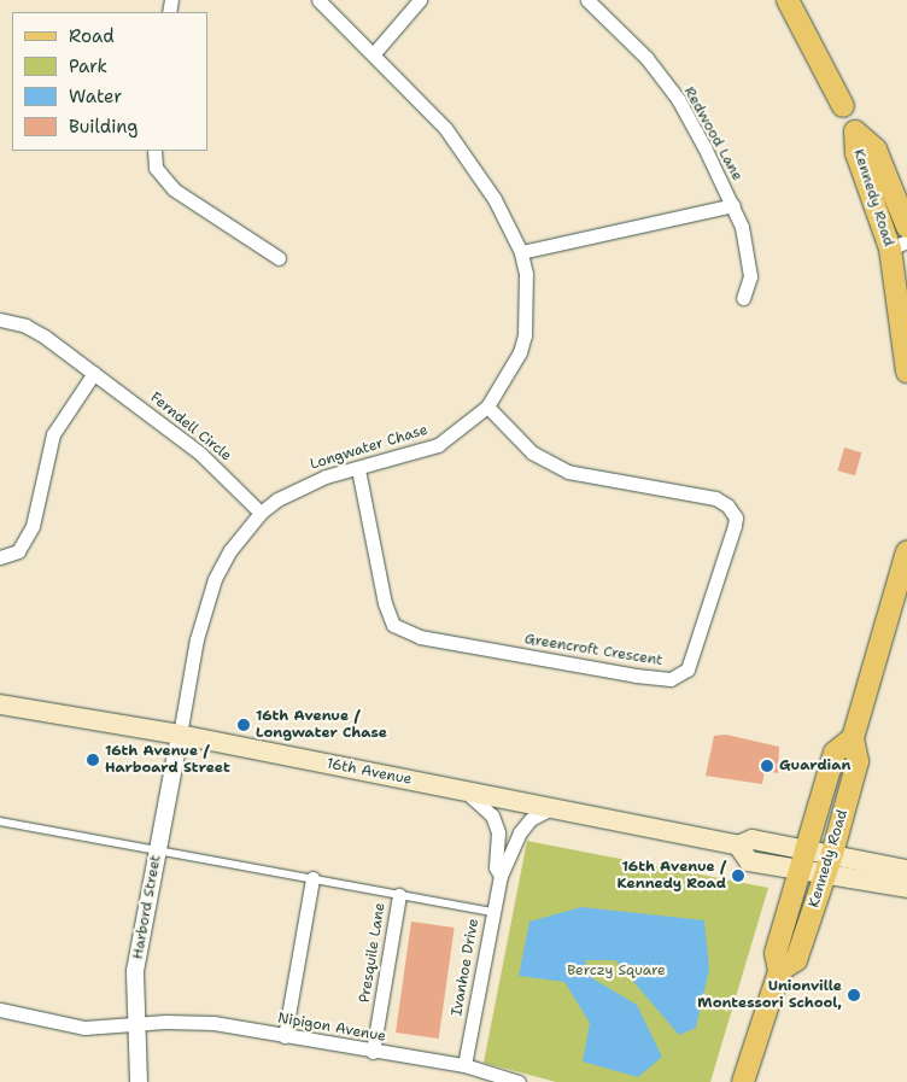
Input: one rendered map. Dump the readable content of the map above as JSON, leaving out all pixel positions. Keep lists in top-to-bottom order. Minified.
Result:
{"streets":{"main road":["Kennedy Road","16th Avenue"],"street":["Redwood Lane","Ferndell Circle","Longwater Chase","Greencroft Crescent","Harbord Street","Presquile Lane","Ivanhoe Drive","Nipigon Avenue"]},"crossings":[["Redwood Lane","Longwater Chase"],["Kennedy Road","16th Avenue"],["Ferndell Circle","Longwater Chase"],["Longwater Chase","Greencroft Crescent"],["Longwater Chase","16th Avenue"],["Longwater Chase","Harbord Street"],["16th Avenue","Harbord Street"],["16th Avenue","Ivanhoe Drive"],["Harbord Street","Nipigon Avenue"],["Presquile Lane","Nipigon Avenue"],["Ivanhoe Drive","Nipigon Avenue"]],"parks":["Berczy Square"],"places":["16th Avenue / Longwater Chase","16th Avenue / Harboard Street","Guardian","16th Avenue / Kennedy Road","Unionville Montessori School,"],"legend":["Road","Park","Water","Building"]}
